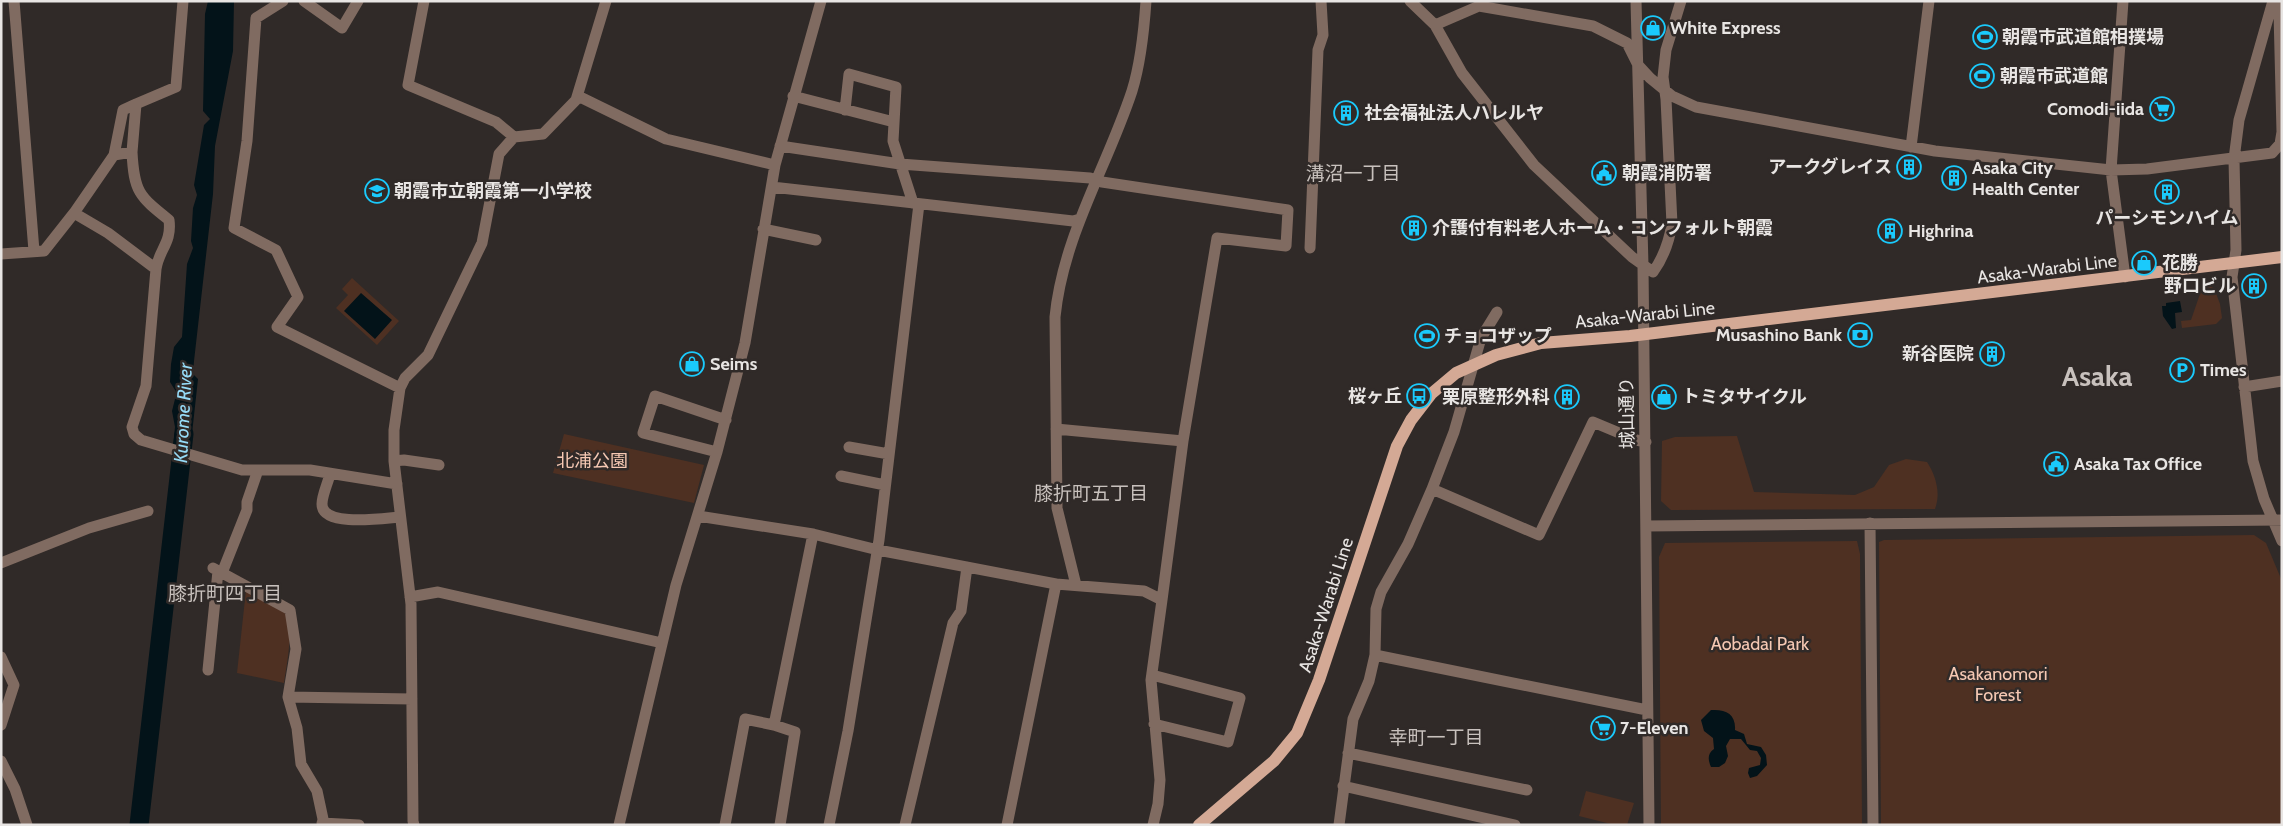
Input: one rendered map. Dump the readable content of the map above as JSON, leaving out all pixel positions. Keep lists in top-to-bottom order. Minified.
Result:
{"streets":{"main road":["Asaka-Warabi Line"],"street":["城山通り"]},"crossings":[["Asaka-Warabi Line","城山通り"]],"districts":["溝沼一丁目","Asaka","膝折町五丁目","膝折町四丁目","幸町一丁目"],"water":["Kurome River"],"parks":["北浦公園","Aobadai Park","Asakanomori Forest"],"places":{"shop":["White Express","花勝","Seims","トミタサイクル"],"sports":["朝霞市武道館相撲場","朝霞市武道館","チョコザップ"],"supermarket":["Comodi-iida","7-Eleven"],"building":["社会福祉法人ハレルヤ","アークグレイス","Asaka City Health Center","パーシモンハイム","介護付有料老人ホーム・コンフォルト朝霞","Highrina","野口ビル","新谷医院","栗原整形外科"],"public building":["朝霞消防署","Asaka Tax Office"],"school or university":["朝霞市立朝霞第一小学校"],"bank":["Musashino Bank"],"parking":["Times"],"bus stop":["桜ヶ丘"]}}
